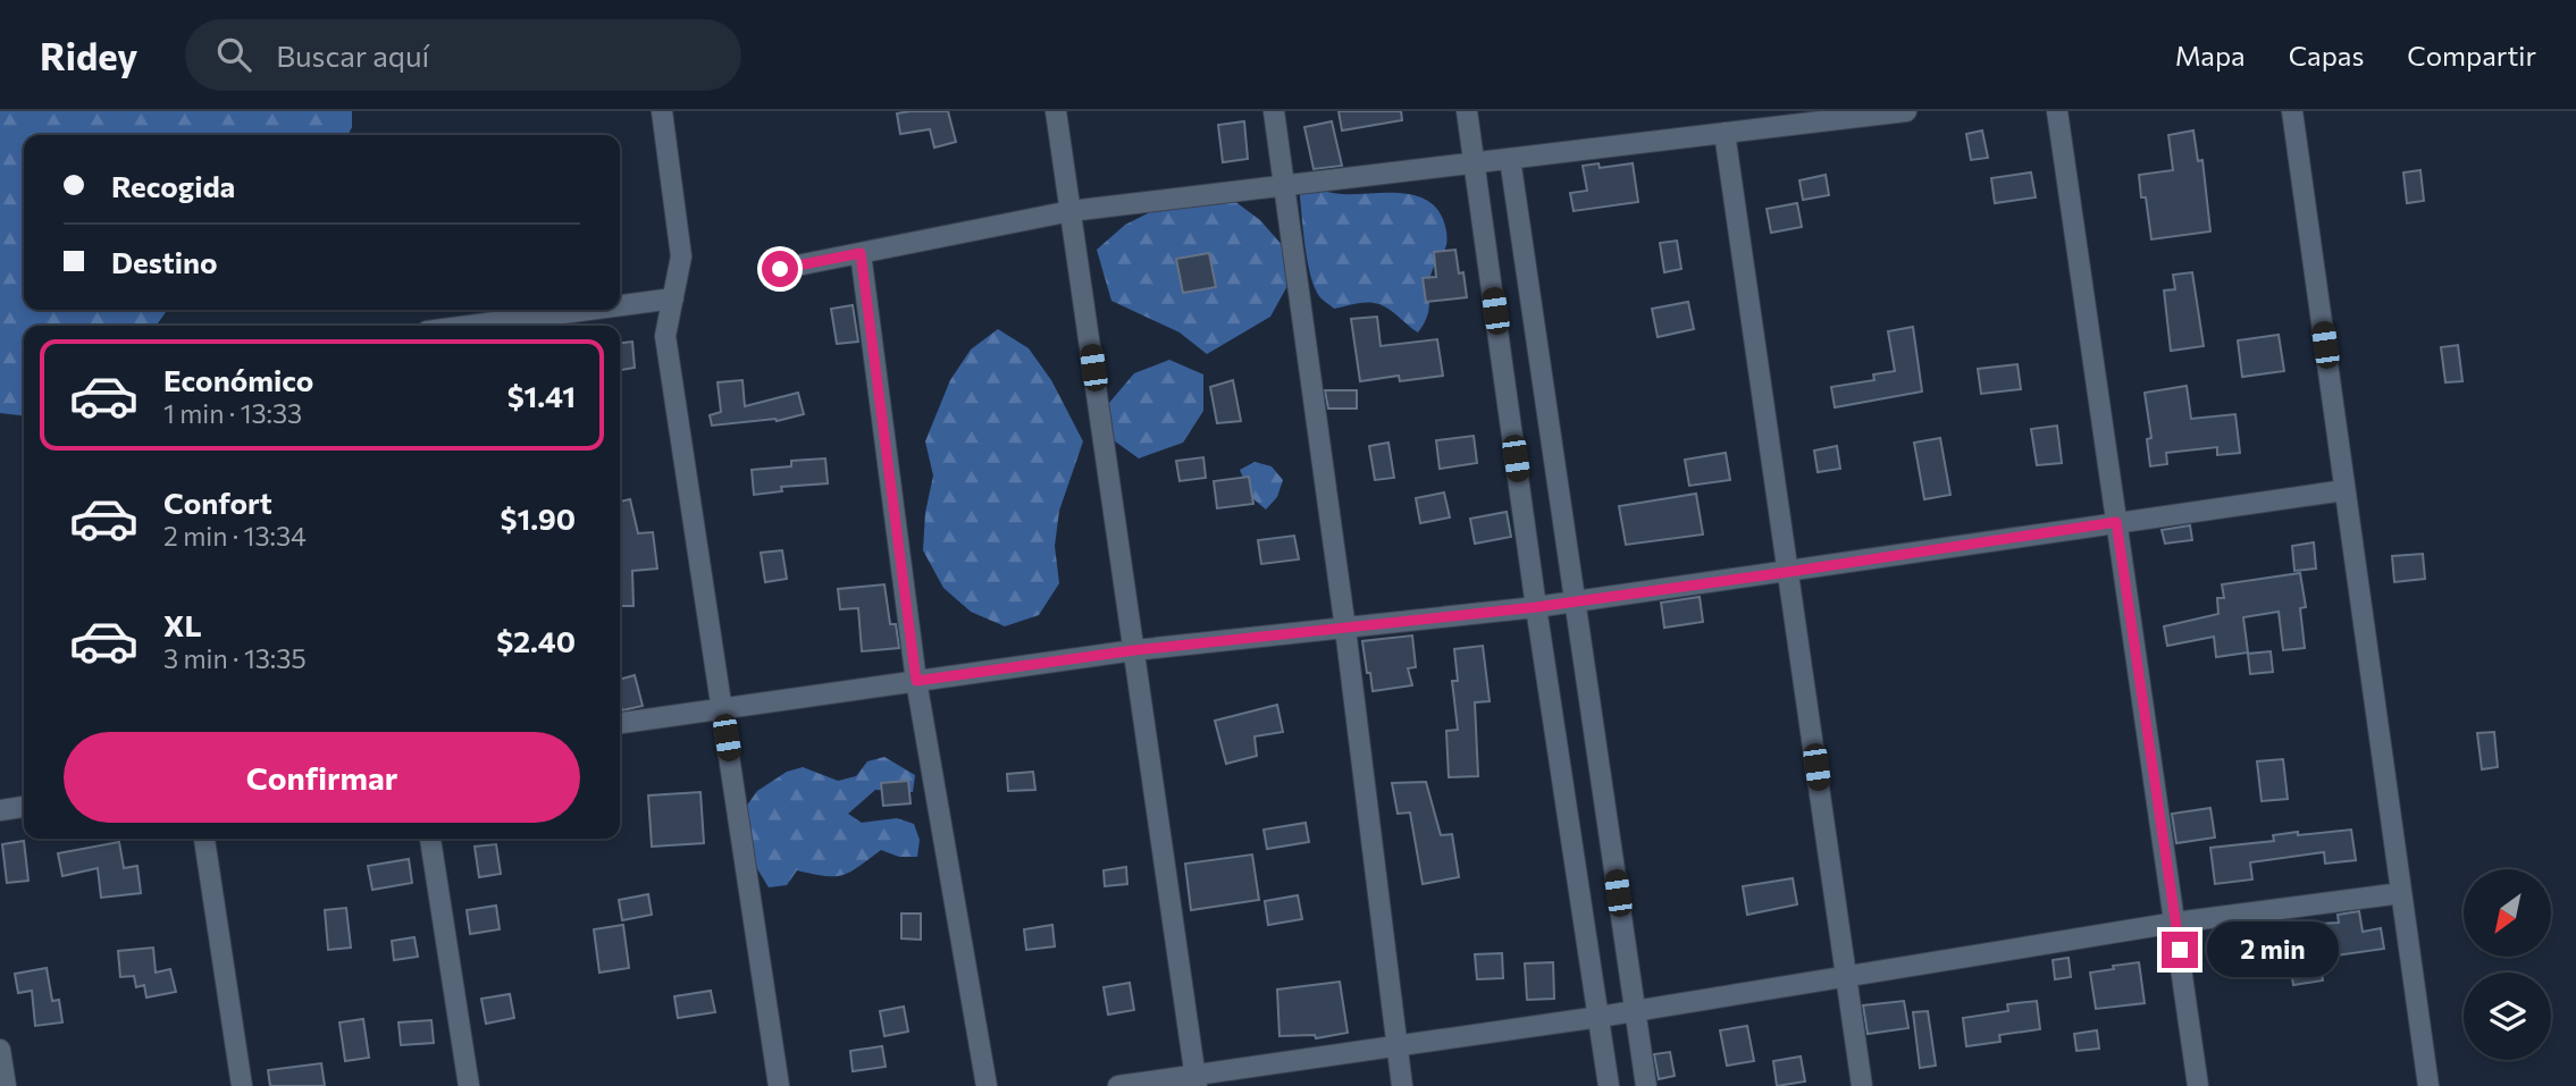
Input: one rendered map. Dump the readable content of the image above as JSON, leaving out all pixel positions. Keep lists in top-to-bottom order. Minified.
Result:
{"north":"bottom left","page":{"header":"Ridey","search":"Buscar aquí","nav":["Mapa","Capas","Compartir"],"banner":["Recogida","Destino"],"list":[{"name":"Económico","note":"1 min · 13:33","value":"$1.41"},{"name":"Confort","note":"2 min · 13:34","value":"$1.90"},{"name":"XL","note":"3 min · 13:35","value":"$2.40"}],"buttons":"Confirmar","bubble":"2 min"}}
